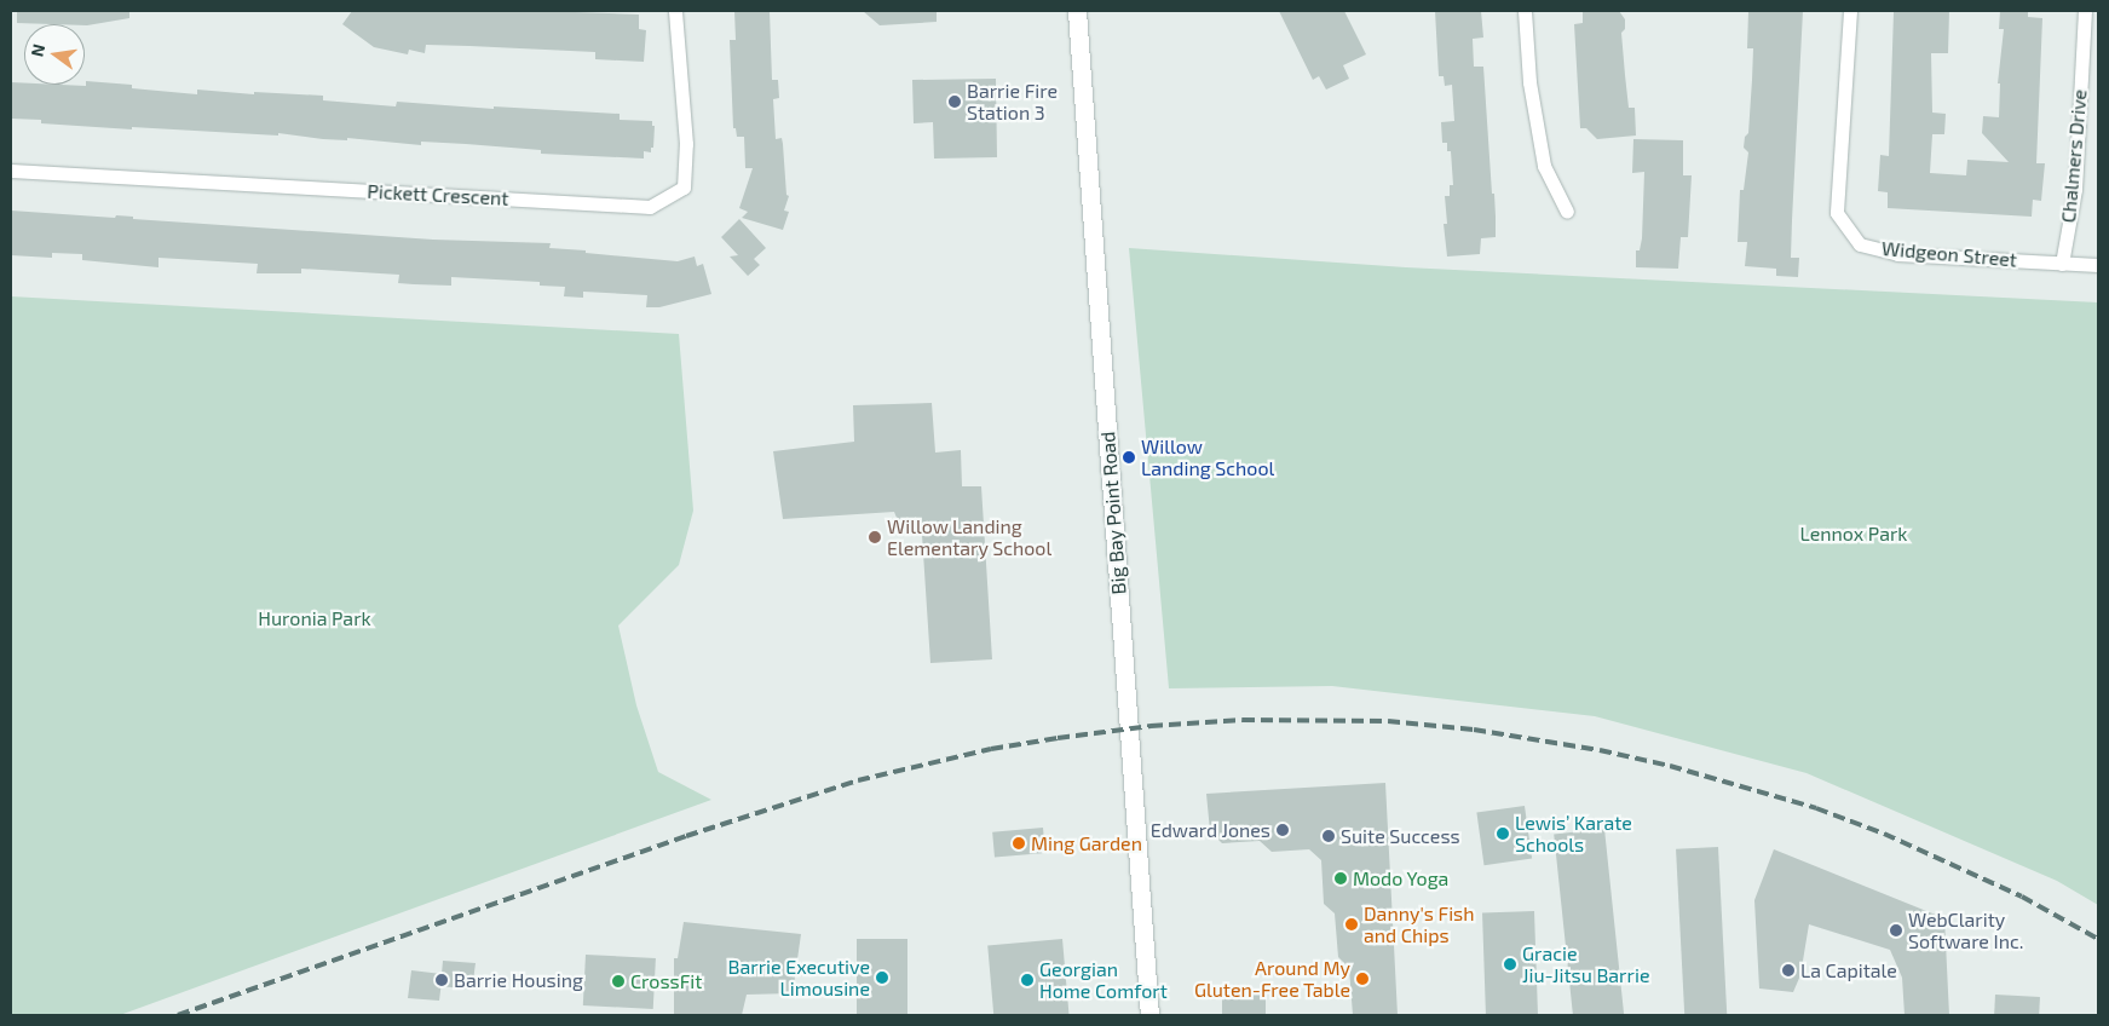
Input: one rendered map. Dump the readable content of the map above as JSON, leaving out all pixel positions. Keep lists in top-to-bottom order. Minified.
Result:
{"streets":{"street":["Chalmers Drive","Pickett Crescent","Widgeon Street","Big Bay Point Road"]},"crossings":[["Chalmers Drive","Widgeon Street"]],"parks":["Lennox Park","Huronia Park"],"places":["Barrie Fire Station 3","Willow Landing School","Willow Landing Elementary School","Edward Jones","Lewis’ Karate Schools","Suite Success","Ming Garden","Modo Yoga","Danny's Fish and Chips","WebClarity Software Inc.","Gracie Jiu-Jitsu Barrie","La Capitale","Barrie Executive Limousine","Around My Gluten-Free Table","Barrie Housing","Georgian Home Comfort","CrossFit"],"north":"left"}
